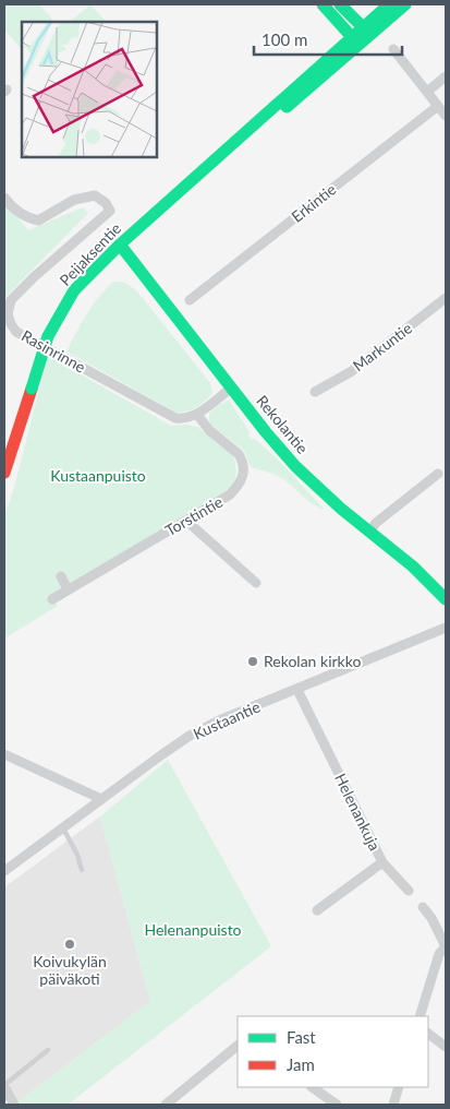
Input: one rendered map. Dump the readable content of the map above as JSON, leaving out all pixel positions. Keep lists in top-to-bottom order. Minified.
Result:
{"streets":{"main road":["Peijaksentie","Rekolantie"],"street":["Erkintie","Markuntie","Rasinrinne","Torstintie","Kustaantie","Helenankuja"]},"crossings":[["Peijaksentie","Rekolantie"],["Rasinrinne","Torstintie"],["Kustaantie","Helenankuja"]],"parks":["Kustaanpuisto","Helenanpuisto"],"places":["Rekolan kirkko","Koivukylän päiväkoti"],"legend":["Fast","Jam"],"scale_bar":"100 m"}
